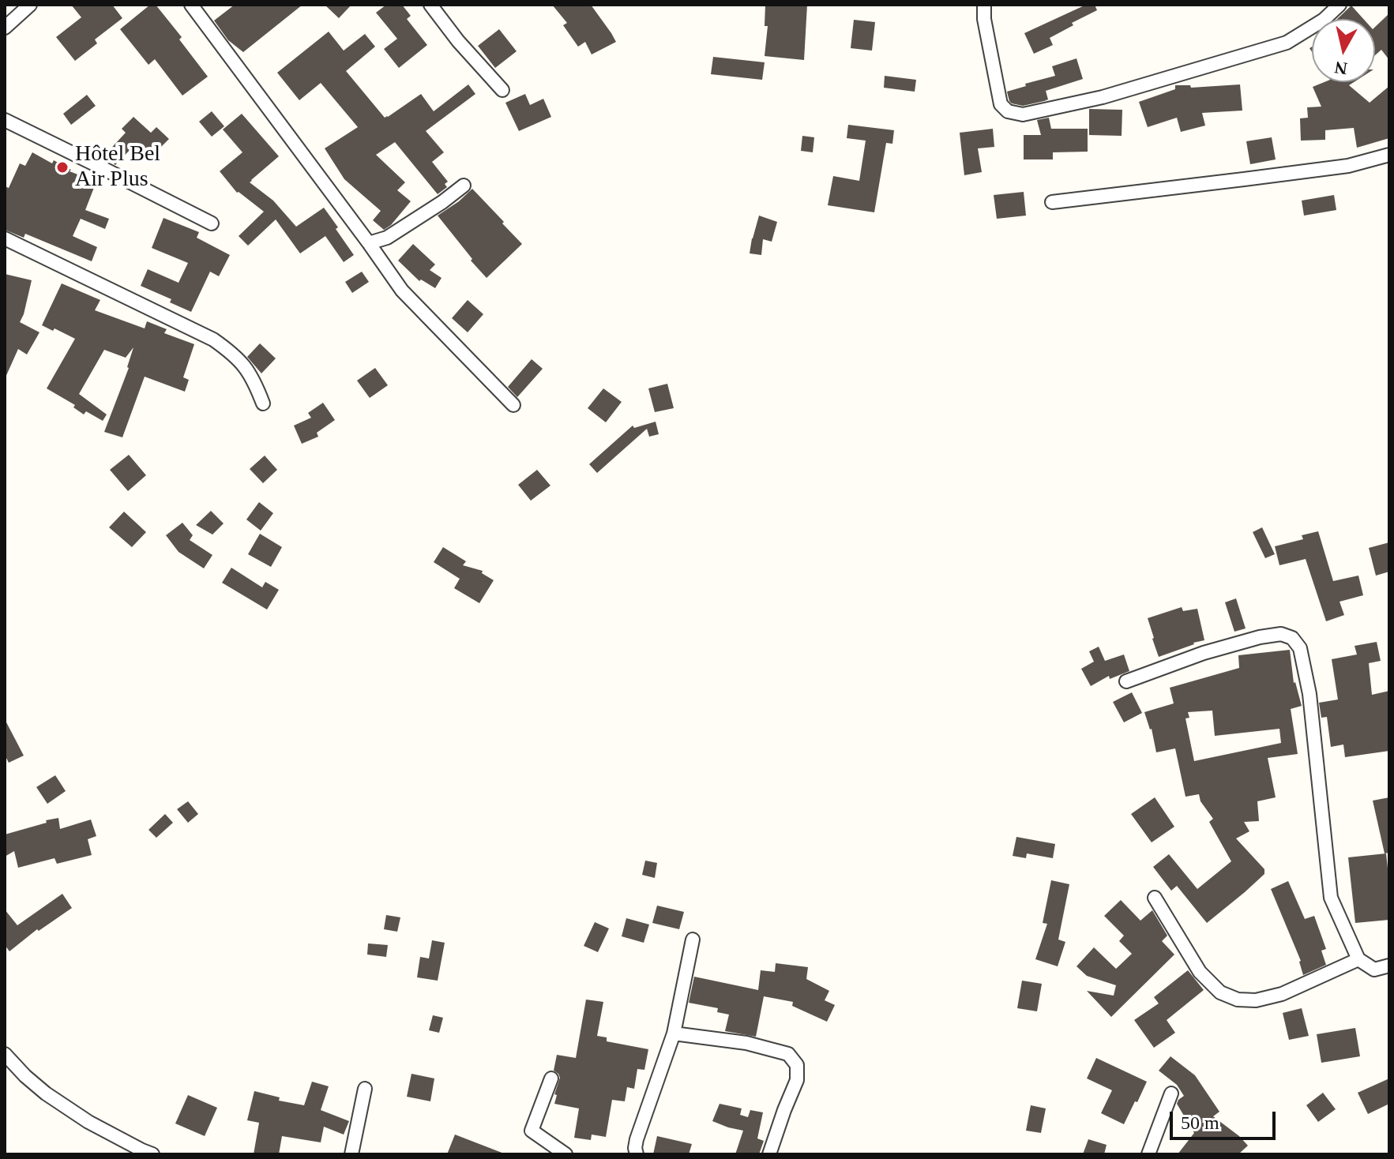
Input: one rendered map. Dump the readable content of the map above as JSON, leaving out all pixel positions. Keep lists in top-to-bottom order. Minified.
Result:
{"places":["Hôtel Bel Air Plus"],"scale_bar":"50 m","north":"bottom"}
